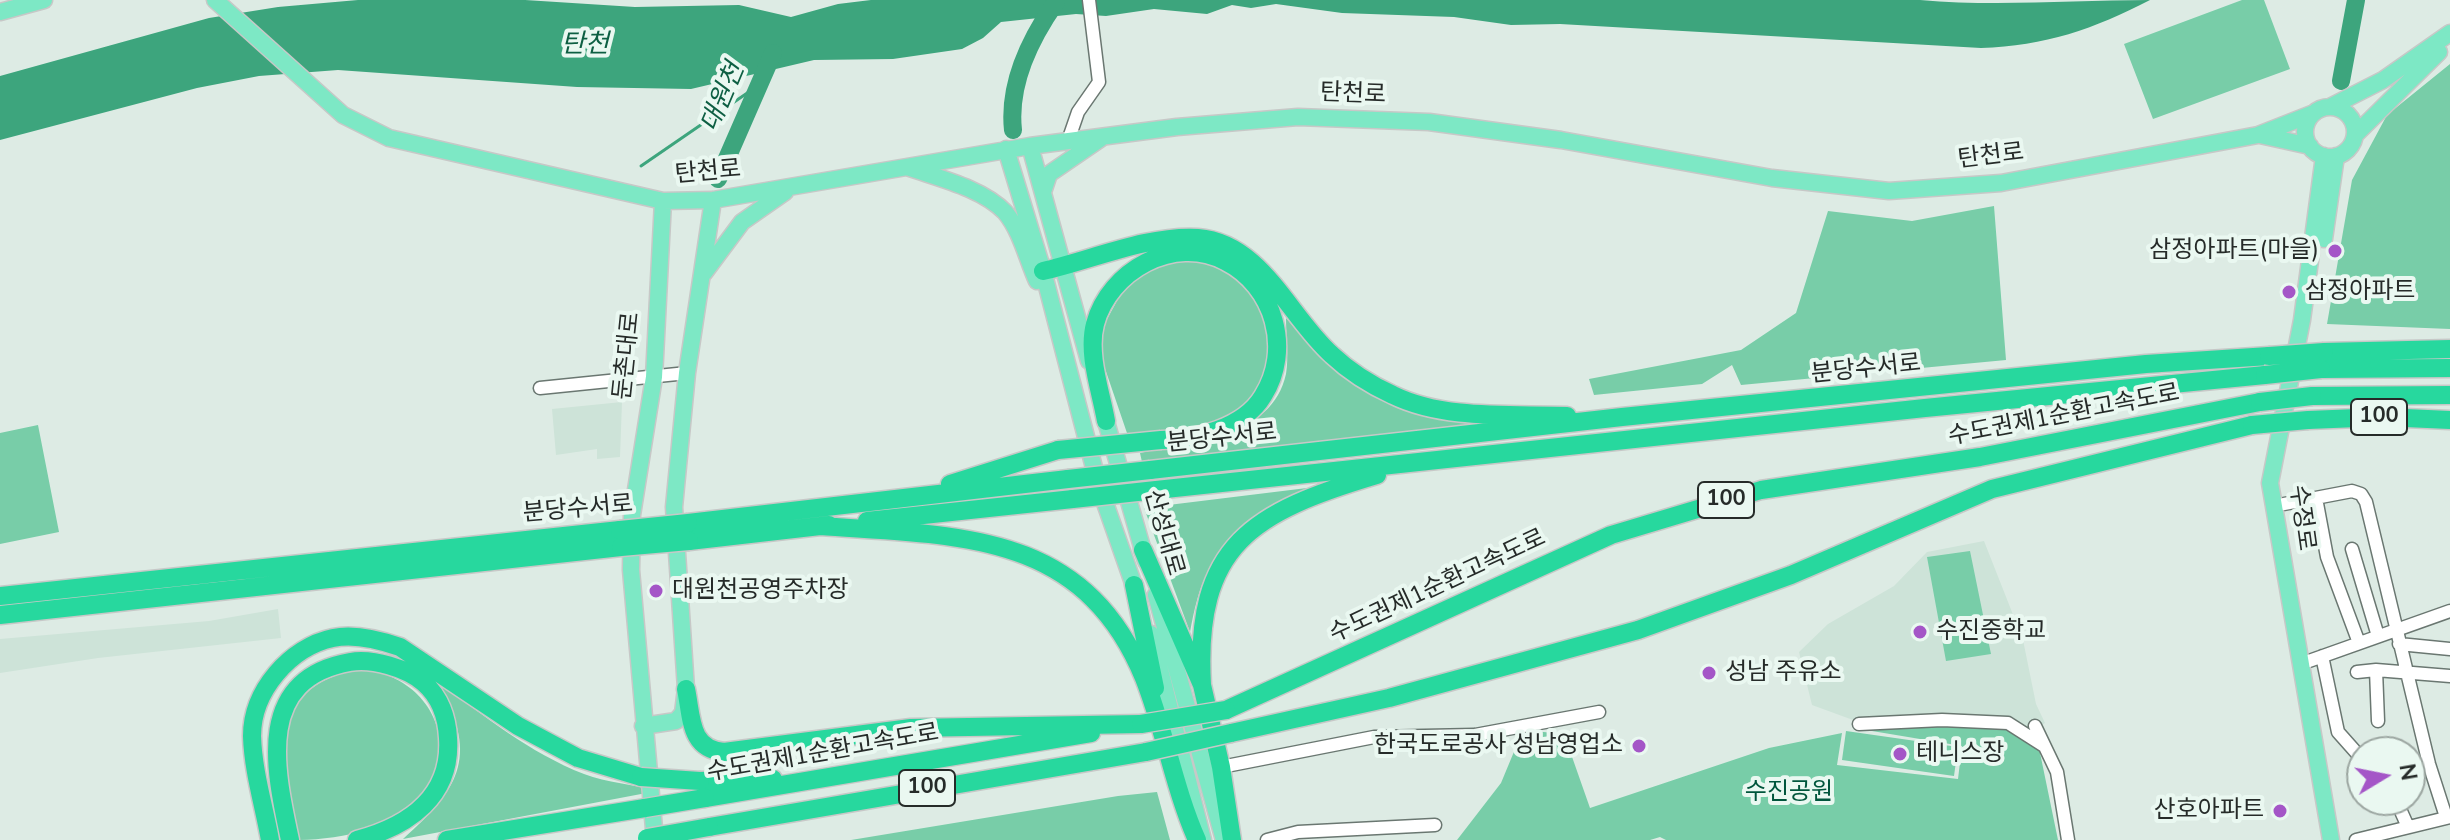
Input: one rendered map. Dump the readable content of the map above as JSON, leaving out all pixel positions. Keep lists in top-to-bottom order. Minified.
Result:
{"streets":{"highway":["분당수서로","수도권제1순환고속도로","100"],"main road":["탄천로","둔촌대로","수정로","산성대로"]},"crossings":[["탄천로","둔촌대로"],["탄천로","수정로"],["탄천로","산성대로"]],"water":["탄천","대원천"],"parks":["수진공원"],"places":["삼정아파트(마을)","삼정아파트","대원천공영주차장","수진중학교","성남 주유소","한국도로공사 성남영업소","테니스장","산호아파트"],"north":"right"}
